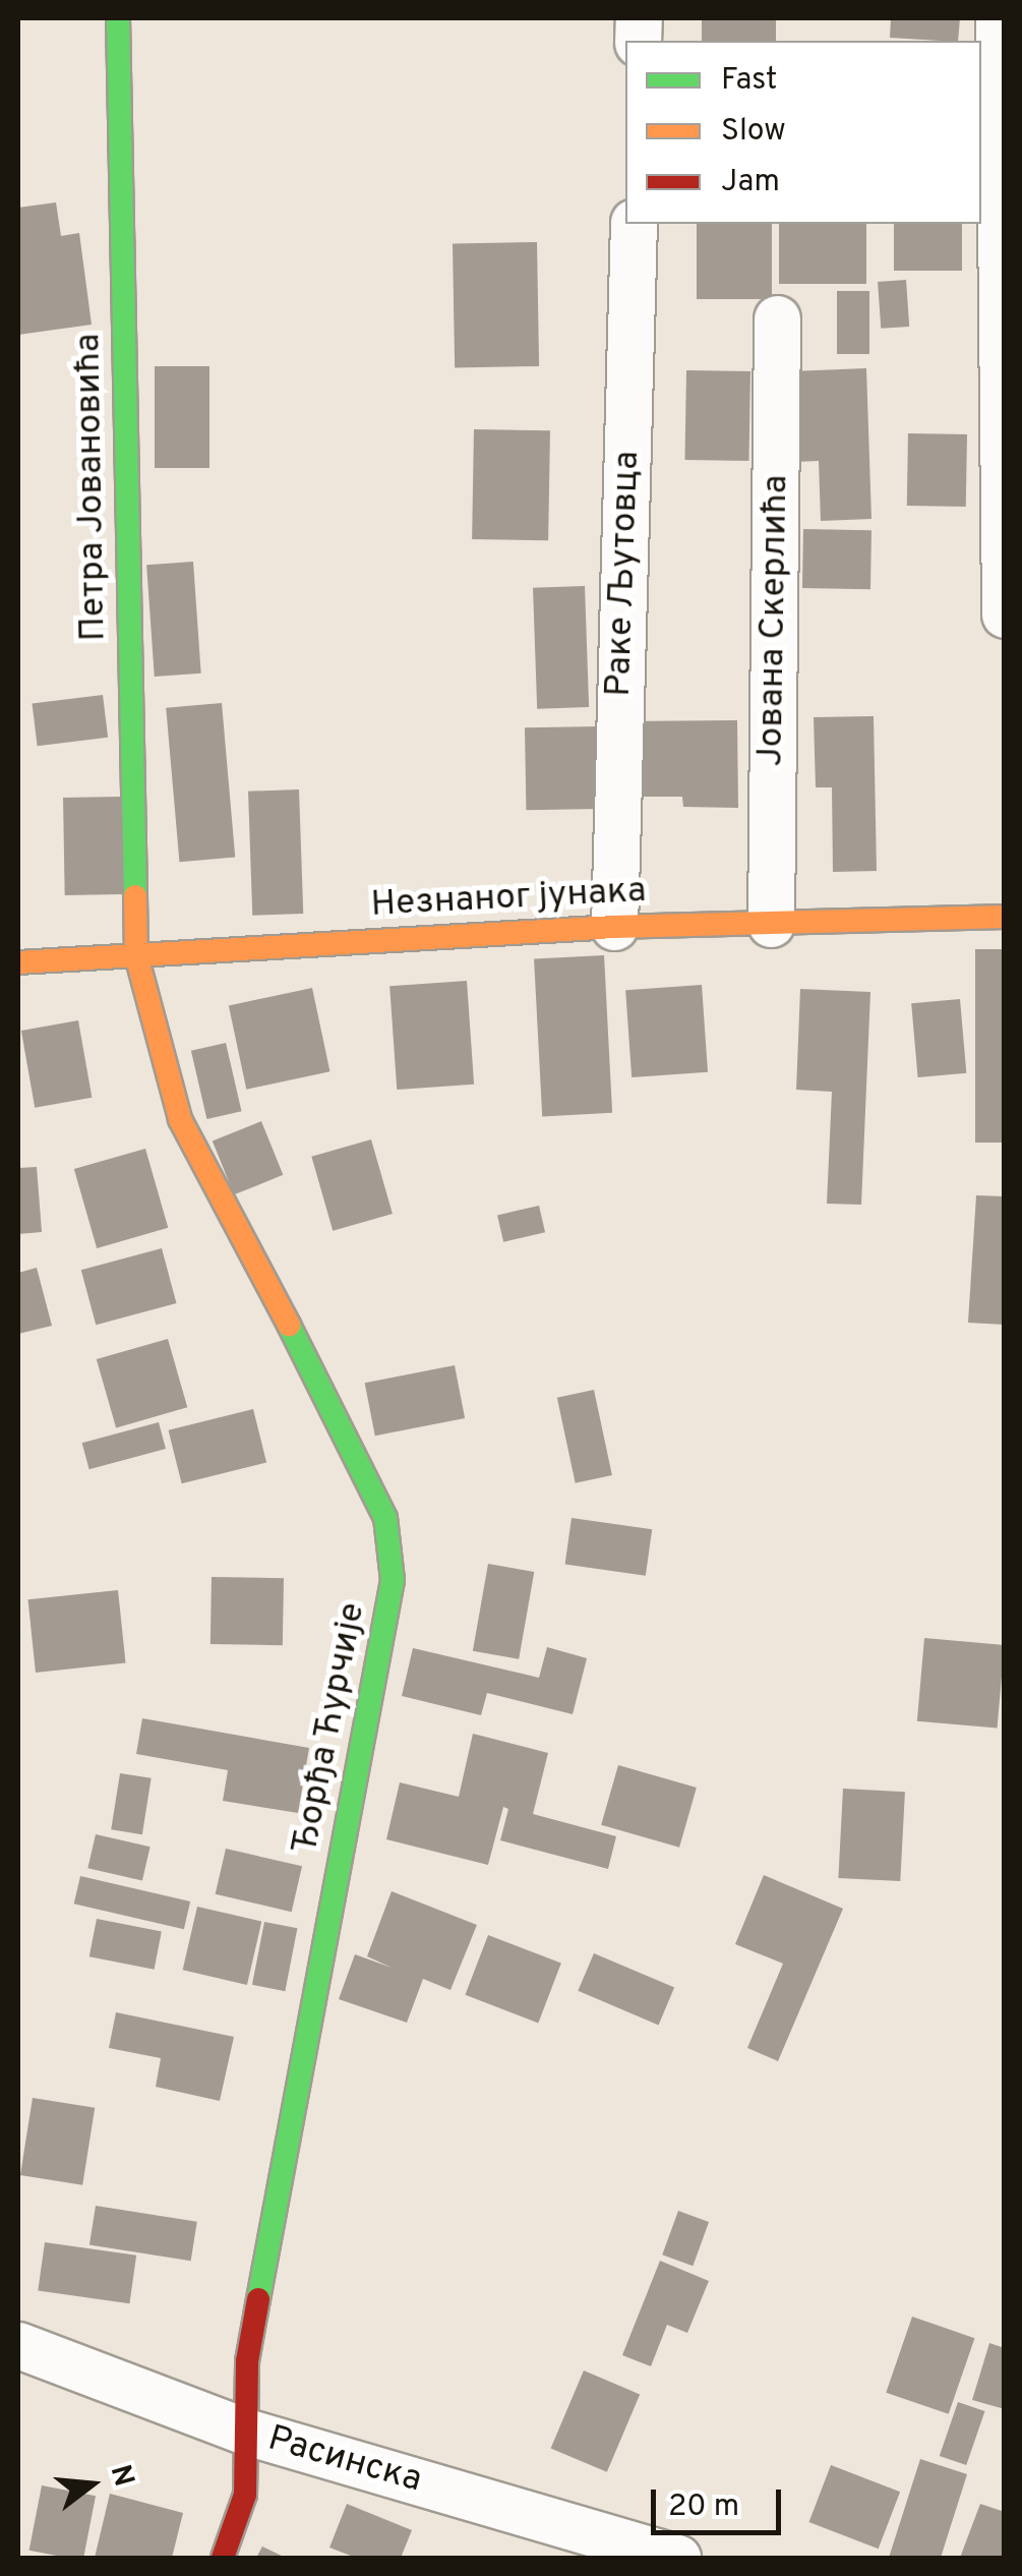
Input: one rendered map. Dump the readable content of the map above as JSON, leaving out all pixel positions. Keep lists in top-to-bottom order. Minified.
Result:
{"streets":{"street":["Петра Јовановића","Раке Љутовца","Јована Скерлића","Незнаног јунака","Ђорђа Ћурчије","Расинска"]},"crossings":[["Петра Јовановића","Незнаног јунака"],["Петра Јовановића","Ђорђа Ћурчије"],["Раке Љутовца","Незнаног јунака"],["Јована Скерлића","Незнаног јунака"],["Незнаног јунака","Ђорђа Ћурчије"],["Ђорђа Ћурчије","Расинска"]],"legend":["Fast","Slow","Jam"],"scale_bar":"20 m","north":"right"}
